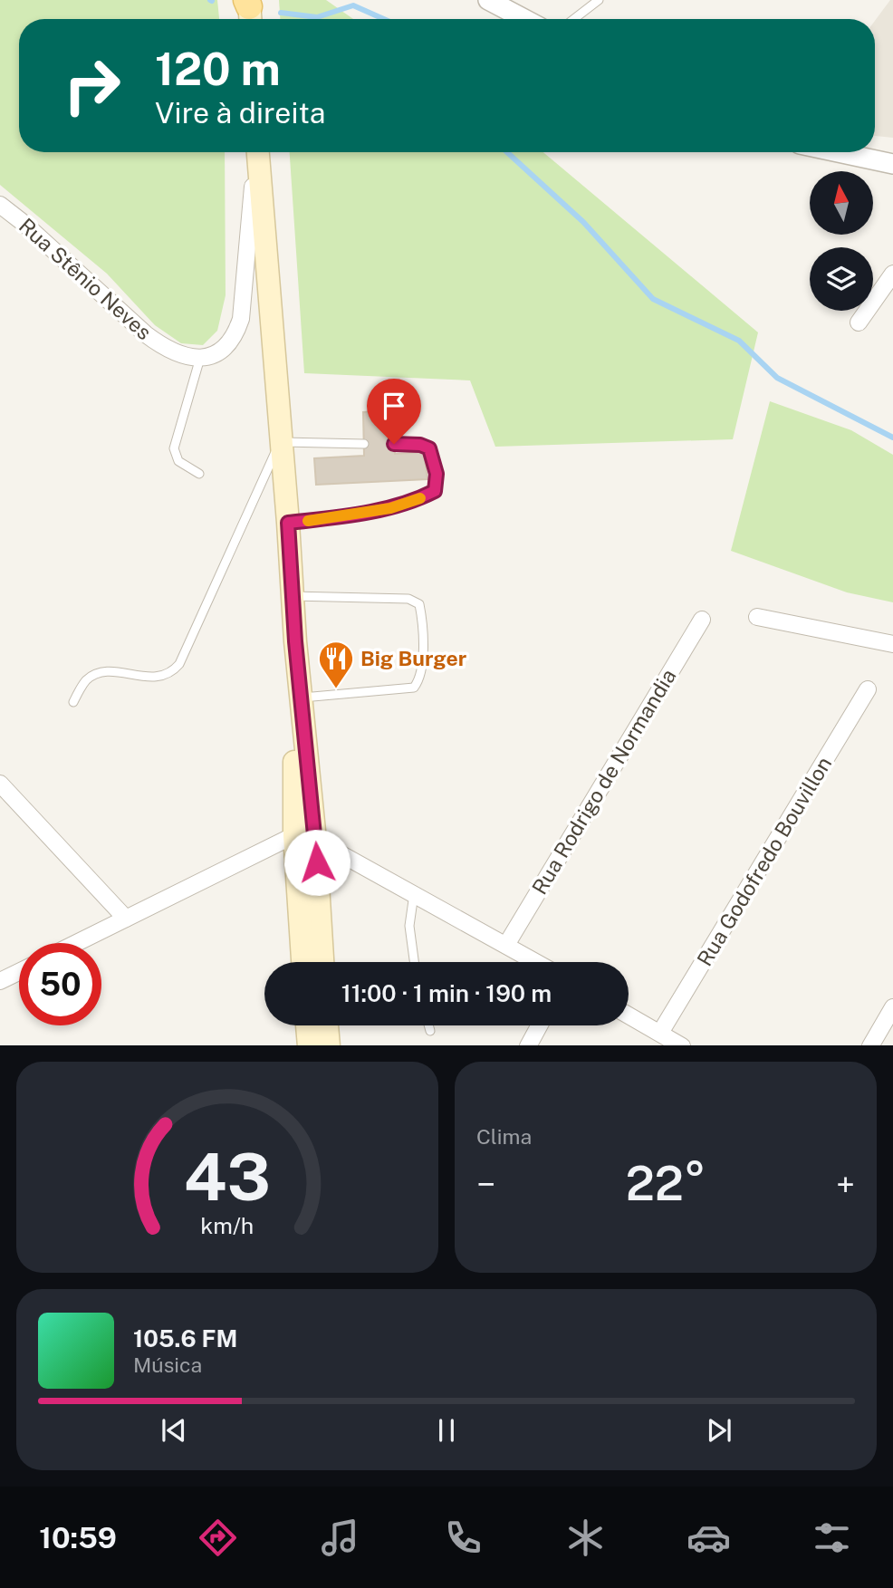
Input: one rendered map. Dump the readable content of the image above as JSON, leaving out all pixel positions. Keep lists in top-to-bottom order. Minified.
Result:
{"streets":{"street":["Rua Stênio Neves","Rua Rodrigo de Normandia","Rua Godofredo Bouvillon"]},"places":{"restaurant":["Big Burger"]},"north":"top","page":{"turn":["120 m","Vire à direita"],"limit":"50","trip":"11:00 · 1 min · 190 m","tile":"Clima","heat":["−","22°","+"],"song":["105.6 FM","Música"],"tabs":"10:59","gauge":["43","km/h"]}}
